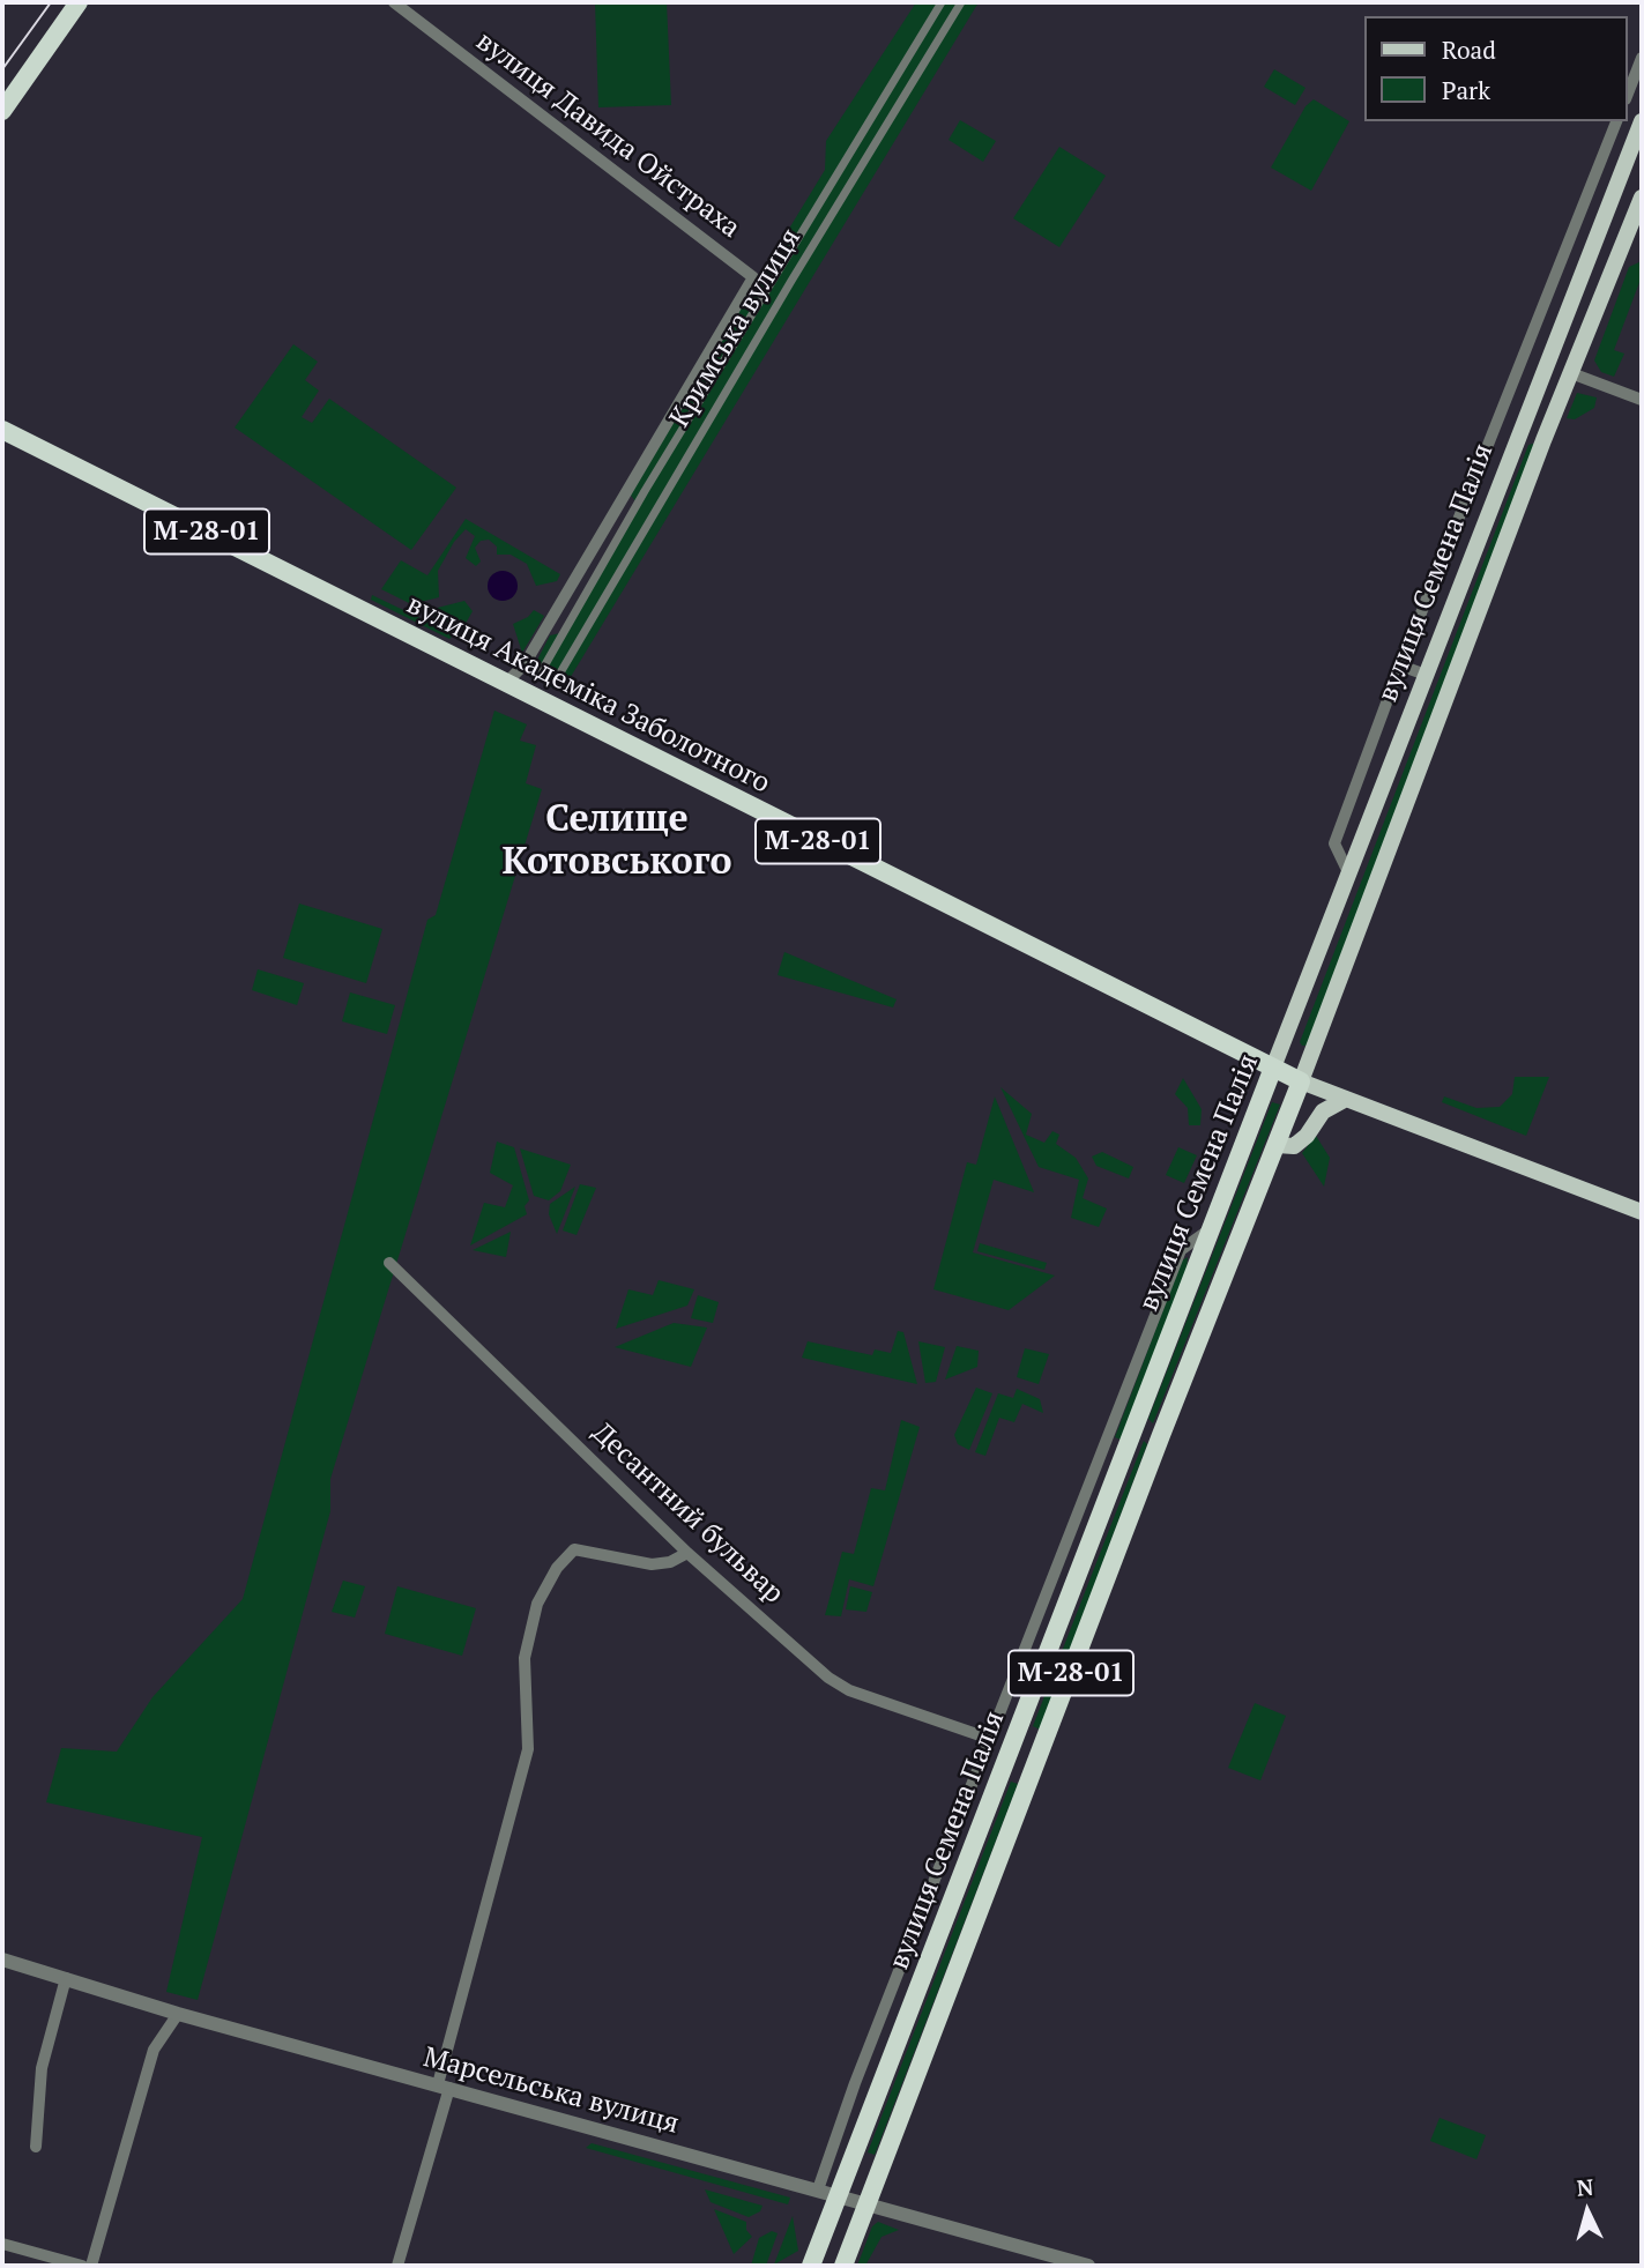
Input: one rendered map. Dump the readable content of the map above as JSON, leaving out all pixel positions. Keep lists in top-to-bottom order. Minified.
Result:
{"streets":{"highway":["М-28-01","вулиця Семена Палія","вулиця Академіка Заболотного"],"street":["вулиця Давида Ойстраха","Кримська вулиця","Десантний бульвар","Марсельська вулиця"]},"crossings":[["вулиця Давида Ойстраха","Кримська вулиця"],["Кримська вулиця","вулиця Академіка Заболотного"],["вулиця Семена Палія","вулиця Академіка Заболотного"],["вулиця Семена Палія","Марсельська вулиця"]],"districts":["Селище Котовського"],"legend":["Road","Park"],"north":"top"}
